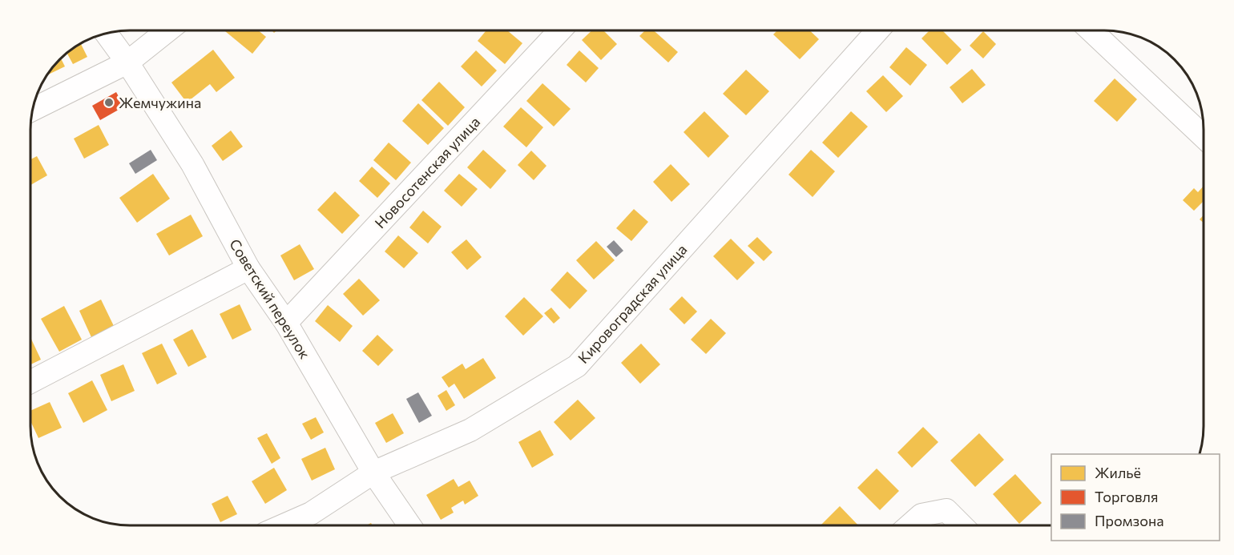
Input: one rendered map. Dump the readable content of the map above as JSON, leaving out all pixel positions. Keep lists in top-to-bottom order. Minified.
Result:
{"streets":{"street":["Новосотенская улица","Советский переулок","Кировоградская улица"]},"crossings":[["Новосотенская улица","Советский переулок"],["Советский переулок","Кировоградская улица"]],"places":["Жемчужина"],"legend":["Жильё","Торговля","Промзона"]}
